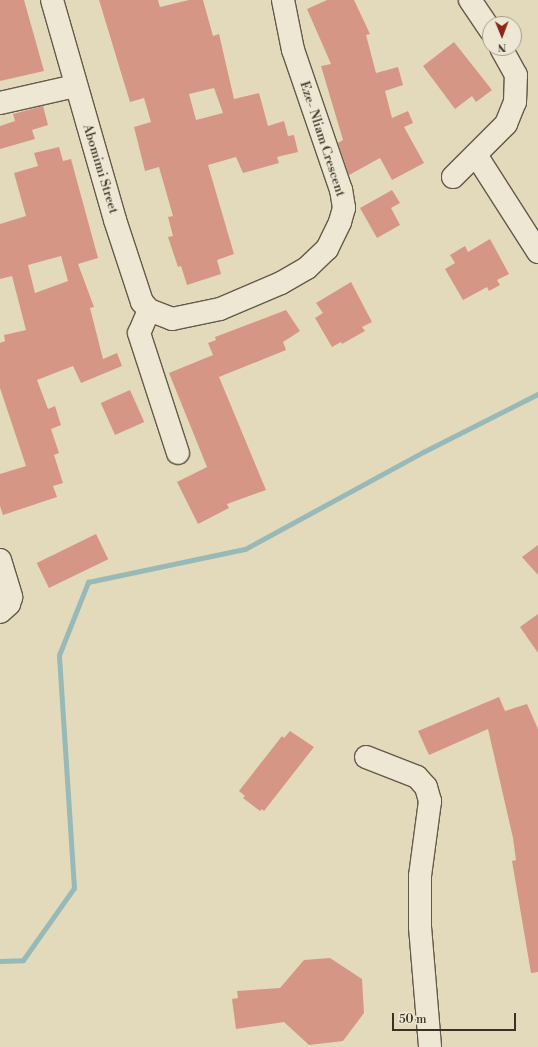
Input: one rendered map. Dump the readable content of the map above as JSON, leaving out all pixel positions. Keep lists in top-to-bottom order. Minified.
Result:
{"streets":{"street":["Eze- Nliam Crescent","Abomimi Street"]},"crossings":[["Eze- Nliam Crescent","Abomimi Street"]],"scale_bar":"50 m","north":"bottom"}
